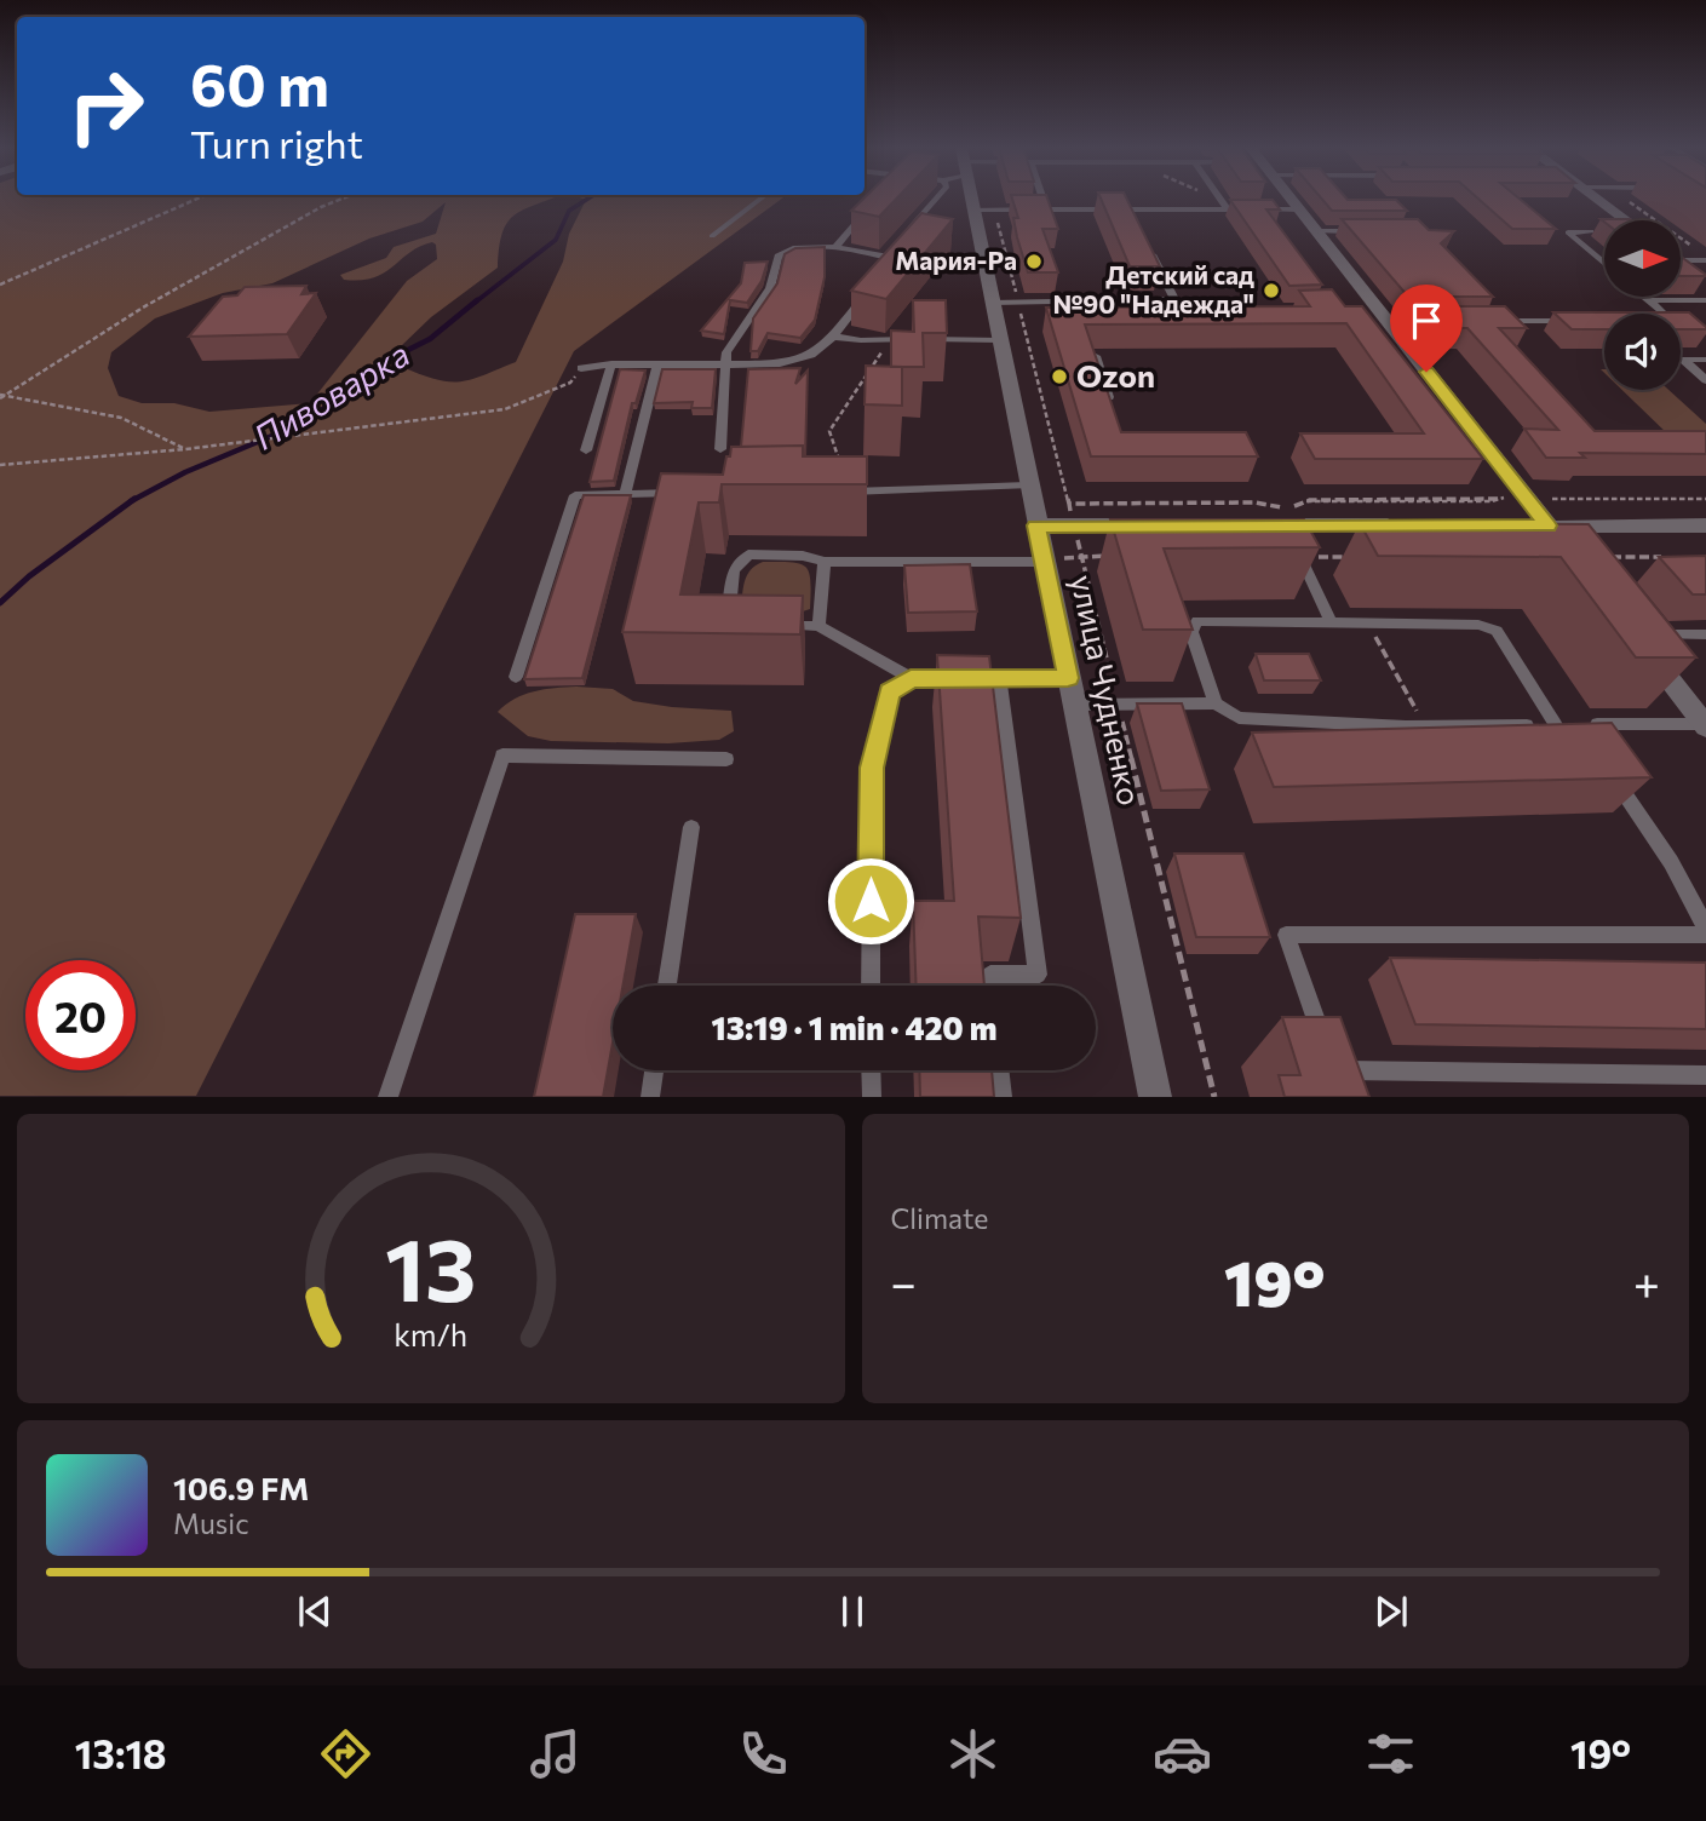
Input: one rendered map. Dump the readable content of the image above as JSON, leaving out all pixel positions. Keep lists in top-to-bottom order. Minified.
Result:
{"streets":{"street":["улица Чудненко"]},"water":["Пивоварка"],"places":["Мария-Ра","Детский сад №90 \"Надежда\"","Ozon"],"north":"right","page":{"turn":["60 m","Turn right"],"limit":"20","trip":"13:19 · 1 min · 420 m","tile":"Climate","heat":["−","19°","+"],"song":["106.9 FM","Music"],"tabs":["13:18","19°"],"gauge":["13","km/h"]}}
